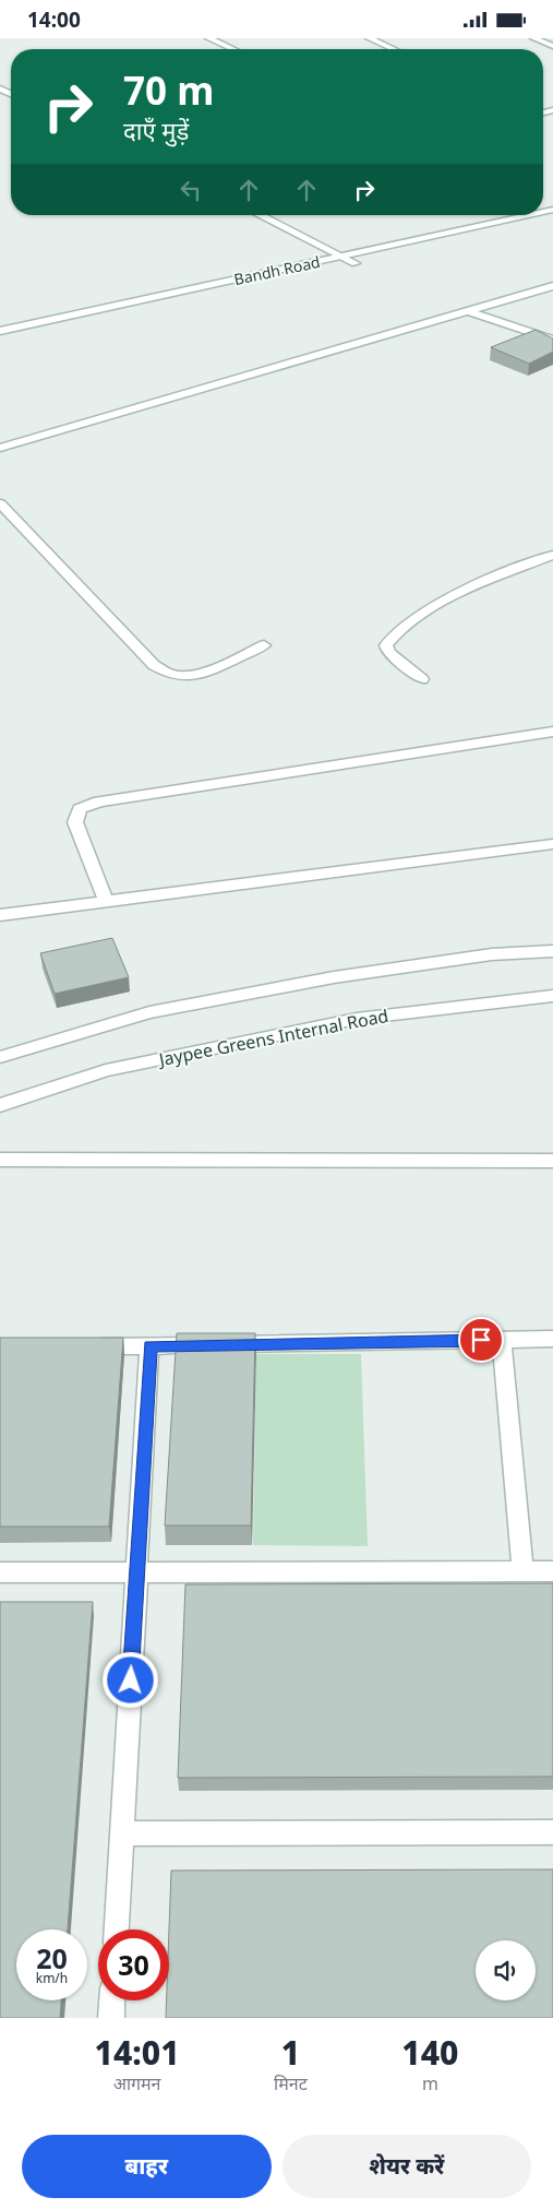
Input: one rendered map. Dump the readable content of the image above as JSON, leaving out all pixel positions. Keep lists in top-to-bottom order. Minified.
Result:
{"streets":{"street":["Bandh Road","Jaypee Greens Internal Road"]},"page":{"status":"14:00","turn":["70 m","दाएँ मुड़ें"],"speed":"20 km/h","limit":"30","eta":["14:01","आगमन","1","मिनट","140","m"],"buttons":["बाहर","शेयर करें"]}}
